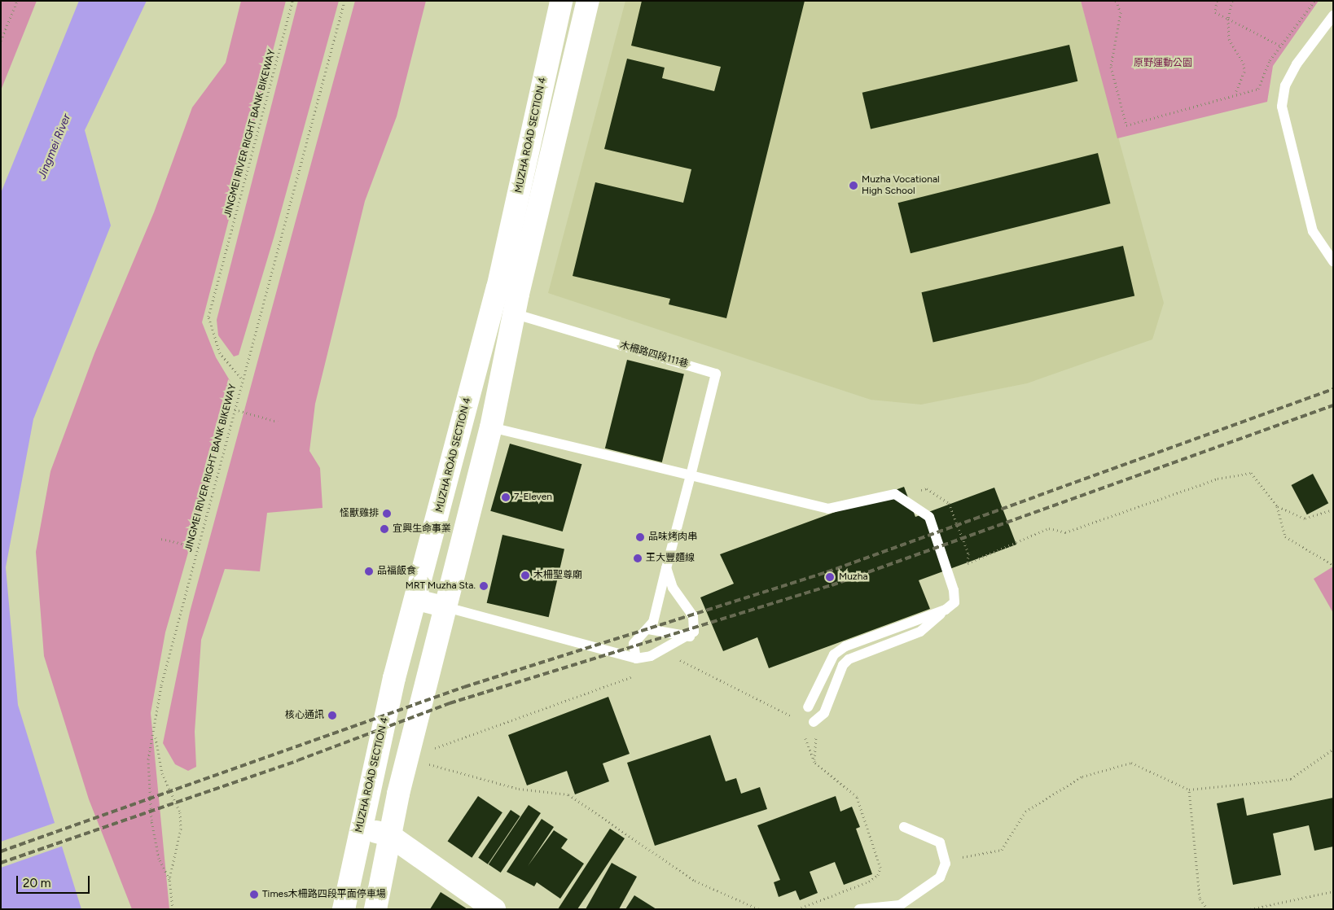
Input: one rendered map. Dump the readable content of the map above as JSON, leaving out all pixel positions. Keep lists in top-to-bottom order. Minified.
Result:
{"streets":{"main road":["MUZHA ROAD SECTION 4"],"lane":["木柵路四段111巷"],"path":["JINGMEI RIVER RIGHT BANK BIKEWAY"]},"crossings":[["MUZHA ROAD SECTION 4","木柵路四段111巷"]],"water":["Jingmei River"],"parks":["原野運動公園"],"places":["Muzha Vocational High School","7-Eleven","怪獸雞排","宜興生命事業","品味烤肉串","王大豐麵線","品福飯食","木柵聖尊廟","Muzha","MRT Muzha Sta.","核心通訊","Times木柵路四段平面停車場"],"scale_bar":"20 m"}
